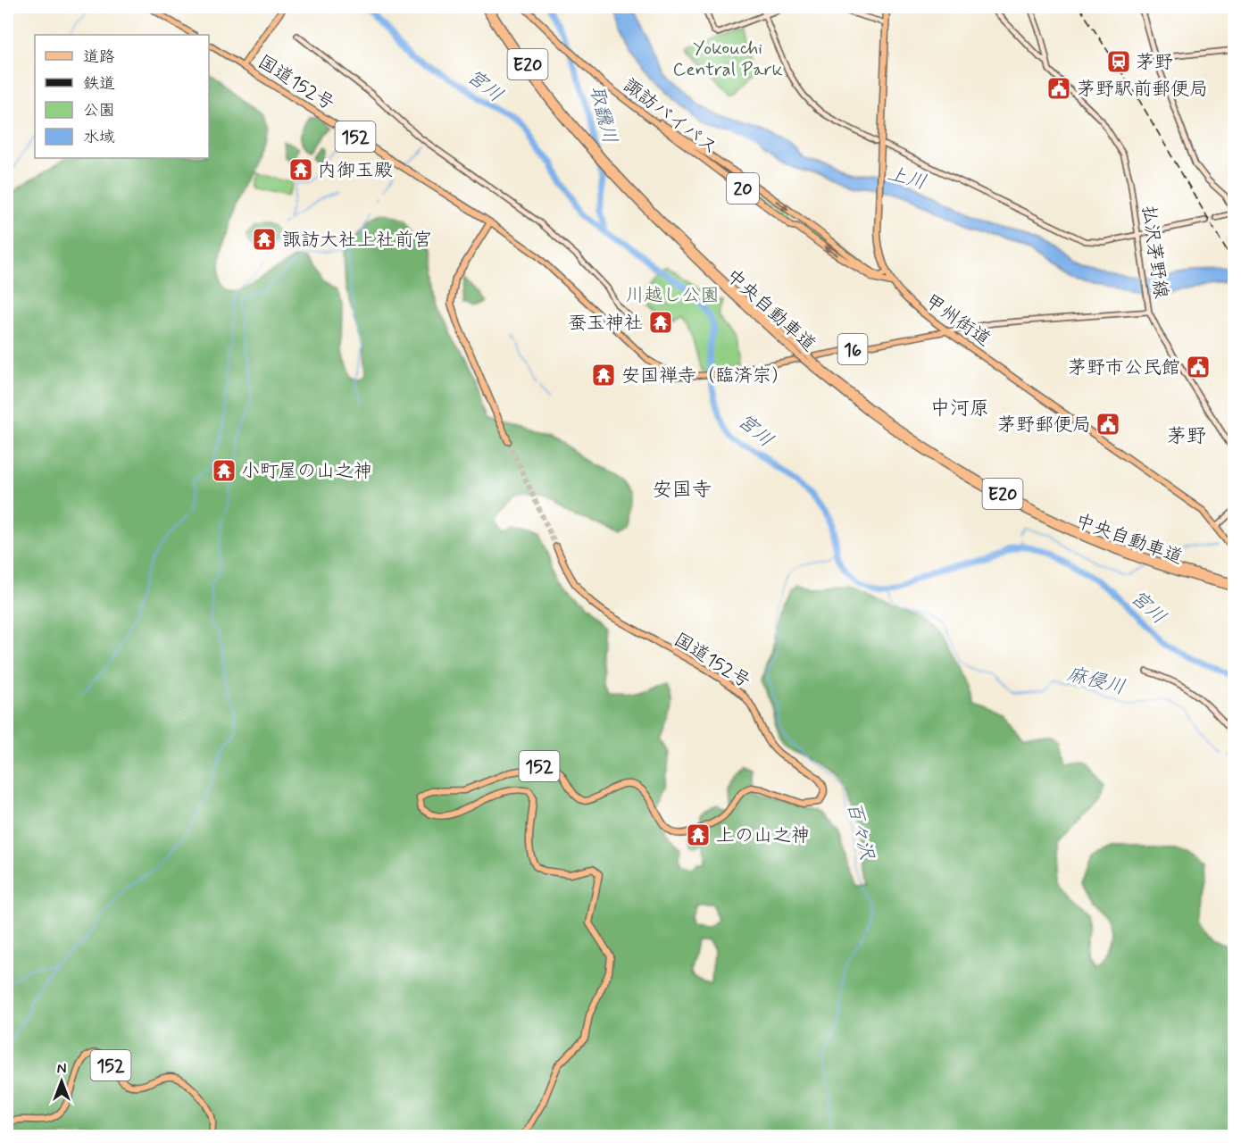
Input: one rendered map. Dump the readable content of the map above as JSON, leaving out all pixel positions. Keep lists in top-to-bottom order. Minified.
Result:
{"streets":{"highway":["E20","国道152号","諏訪バイパス","152","20","中央自動車道","甲州街道"],"main road":["16"],"street":["払沢茅野線"]},"crossings":[["国道152号","16"],["諏訪バイパス","甲州街道"],["20","甲州街道"],["甲州街道","16"]],"districts":["中河原","茅野","安国寺"],"water":["宮川","取飜川","上川","麻侵川","百々沢"],"parks":["Yokouchi Central Park","川越し公園"],"places":{"station":["茅野"],"public building":["茅野駅前郵便局","茅野市公民館","茅野郵便局"],"temple":["内御玉殿","諏訪大社上社前宮","蚕玉神社","安国禅寺（臨済宗）","小町屋の山之神","上の山之神"]},"legend":["道路","鉄道","公園","水域"],"north":"top"}
